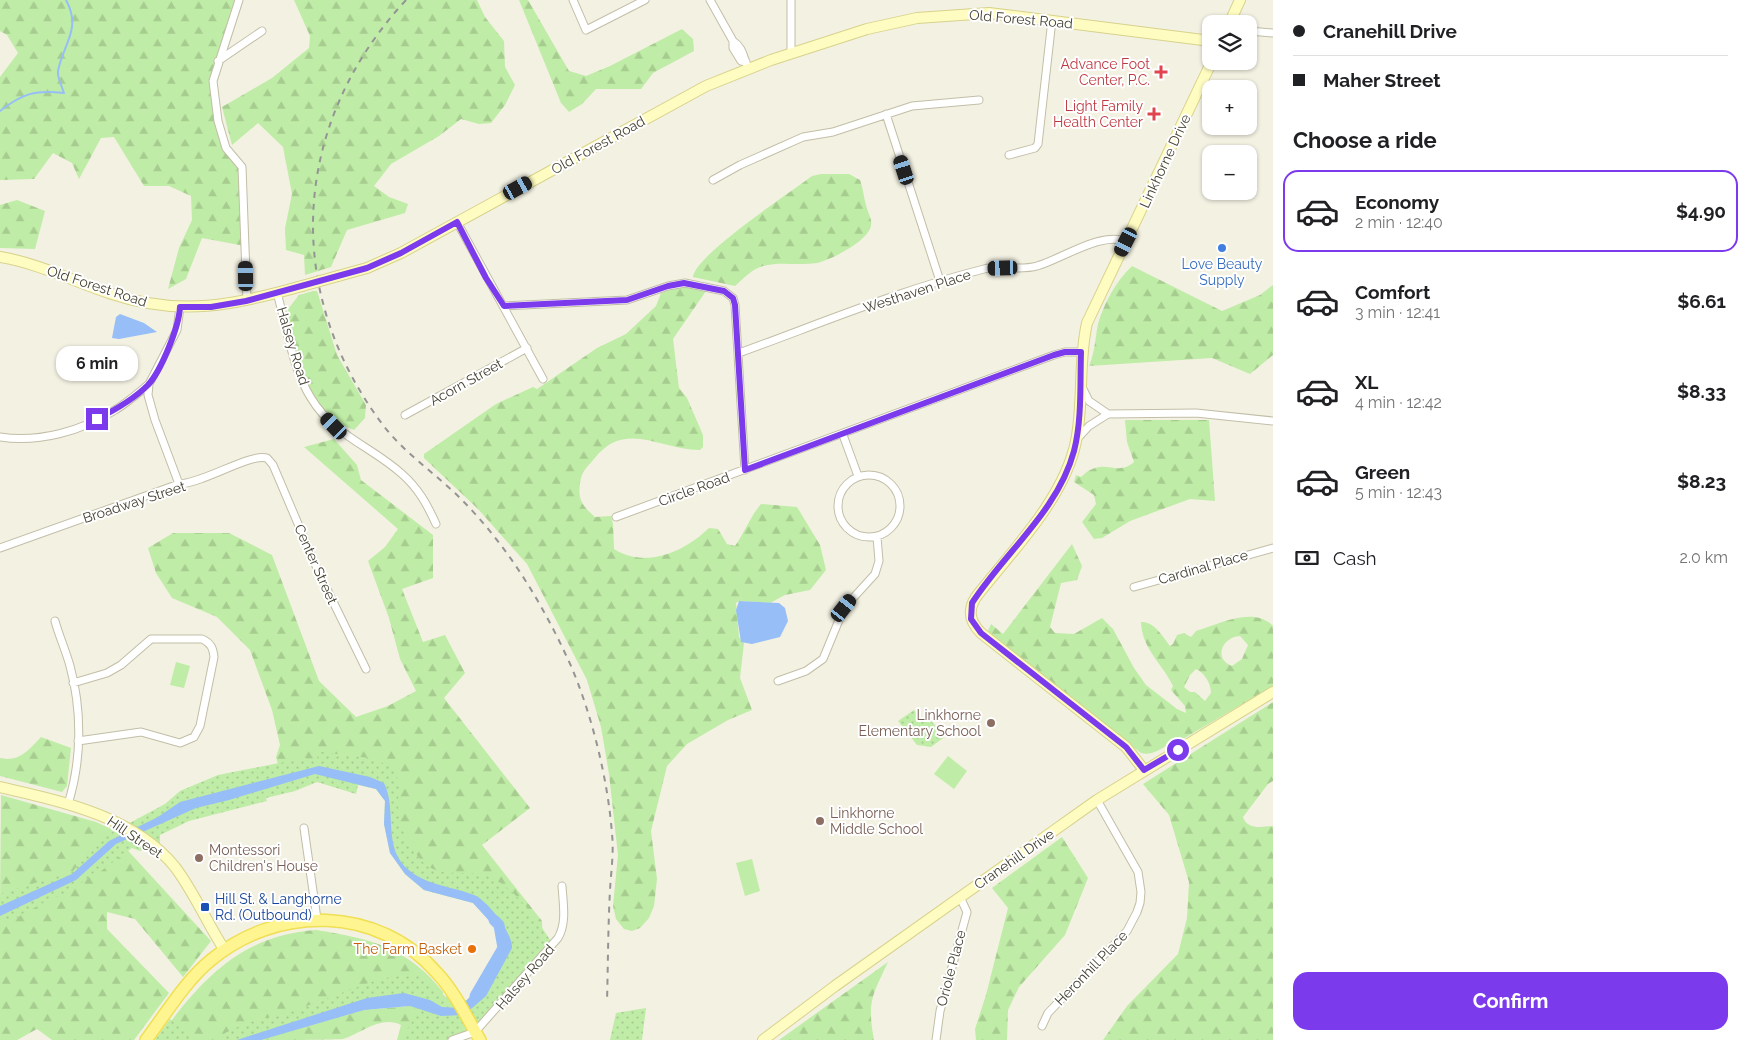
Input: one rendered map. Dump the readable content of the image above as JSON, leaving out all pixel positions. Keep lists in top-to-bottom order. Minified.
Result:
{"streets":{"main road":["Old Forest Road","Linkhorne Drive","Hill Street","Cranehill Drive"],"street":["Westhaven Place","Halsey Road","Acorn Street","Circle Road","Broadway Street","Center Street","Cardinal Place","Oriole Place","Heronhill Place"]},"crossings":[["Old Forest Road","Halsey Road"],["Linkhorne Drive","Westhaven Place"],["Linkhorne Drive","Circle Road"],["Linkhorne Drive","Cranehill Drive"],["Broadway Street","Center Street"],["Cranehill Drive","Oriole Place"],["Cranehill Drive","Heronhill Place"]],"places":{"health":["Advance Foot Center, P.C.","Light Family Health Center"],"other":["Love Beauty Supply","Linkhorne Elementary School","Linkhorne Middle School","Montessori Children's House","The Farm Basket"],"transit":["Hill St. & Langhorne Rd. (Outbound)"]},"page":{"banner":["Cranehill Drive","Maher Street"],"map_buttons":["+","−"],"heading":"Choose a ride","list":[{"name":"Economy","note":"2 min · 12:40","value":"$4.90"},{"name":"Comfort","note":"3 min · 12:41","value":"$6.61"},{"name":"XL","note":"4 min · 12:42","value":"$8.33"},{"name":"Green","note":"5 min · 12:43","value":"$8.23"}],"bubble":"6 min","pay":["Cash","2.0 km"],"buttons":"Confirm"}}
